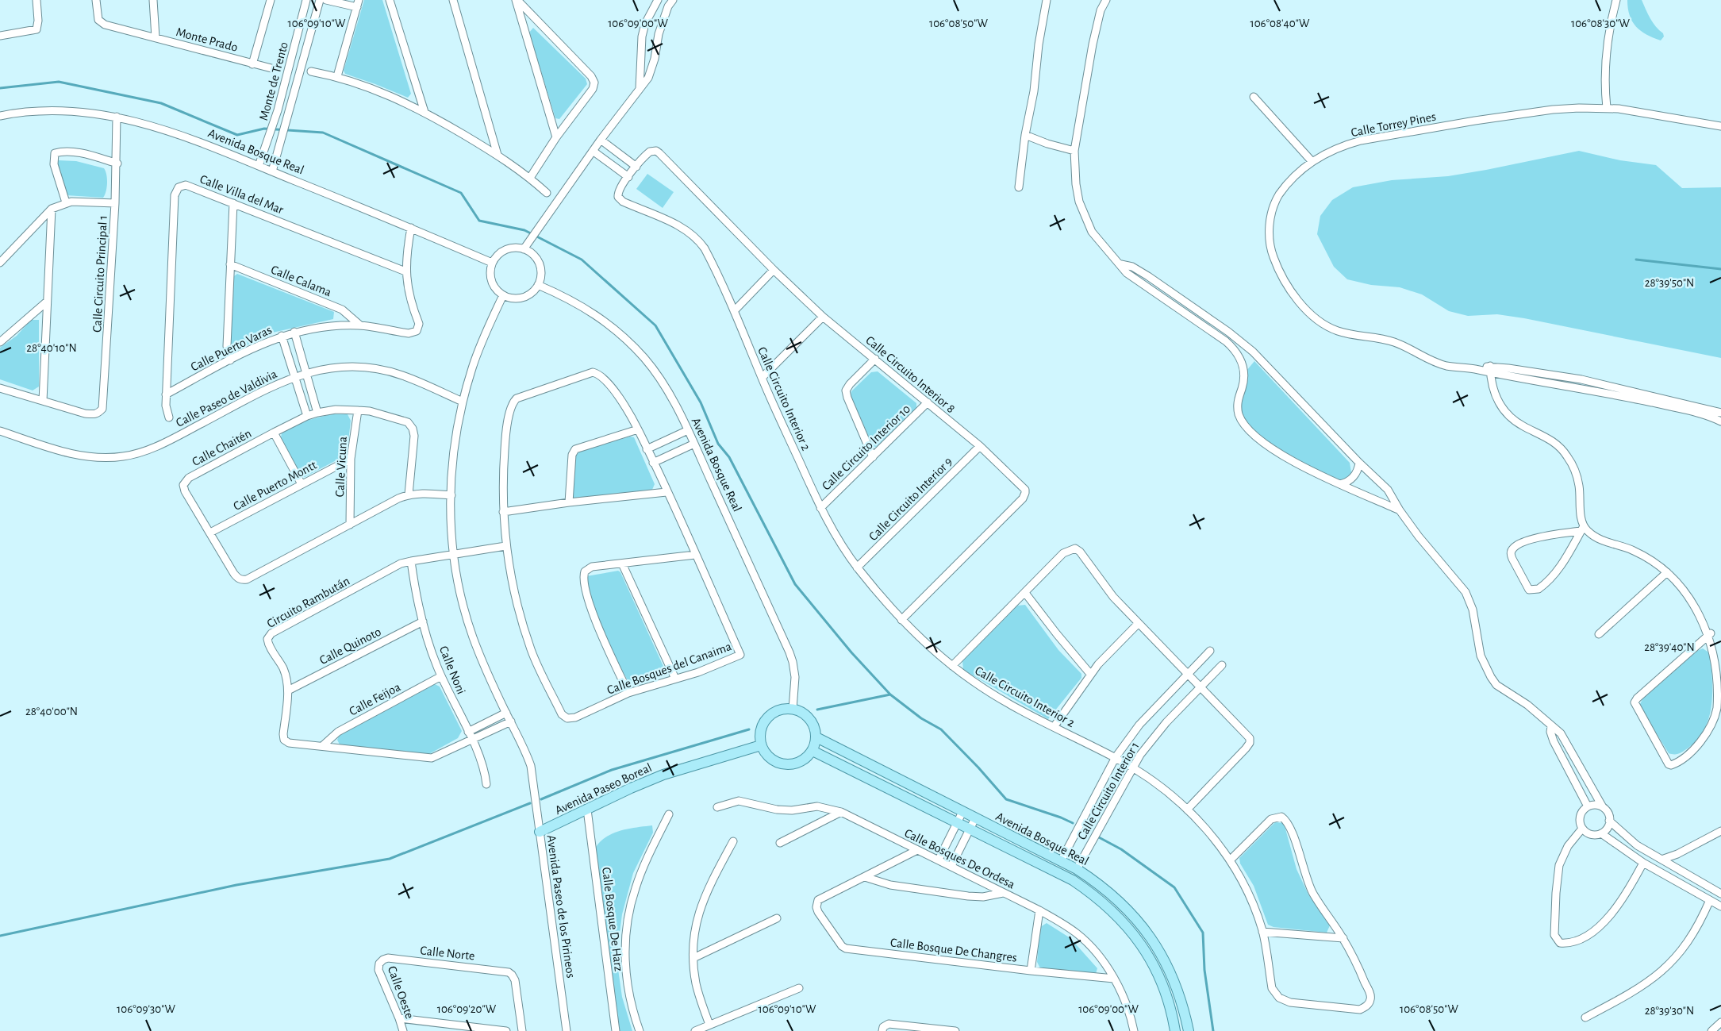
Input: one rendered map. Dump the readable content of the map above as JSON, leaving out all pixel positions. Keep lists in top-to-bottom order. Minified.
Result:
{"streets":{"main road":["Avenida Bosque Real","Avenida Paseo Boreal"],"street":["Monte Prado","Monte de Trento","Calle Torrey Pines","Calle Villa del Mar","Calle Circuito Principal 1","Calle Calama","Calle Puerto Varas","Calle Circuito Interior 8","Calle Paseo de Valdivia","Calle Circuito Interior 2","Calle Chaitén","Calle Circuito Interior 10","Calle Vicuna","Calle Puerto Montt","Calle Circuito Interior 9","Circuito Rambután","Calle Quinoto","Calle Bosques del Canaima","Calle Noni","Calle Feijoa","Calle Circuito Interior 1","Calle Bosques De Ordesa","Avenida Paseo de los Pirineos","Calle Bosque De Harz","Calle Bosque De Changres","Calle Norte","Calle Oeste"]},"crossings":[["Monte de Trento","Avenida Bosque Real"],["Avenida Bosque Real","Calle Circuito Principal 1"],["Avenida Bosque Real","Calle Puerto Varas"],["Avenida Bosque Real","Avenida Paseo Boreal"],["Avenida Bosque Real","Calle Circuito Interior 1"],["Avenida Bosque Real","Avenida Paseo de los Pirineos"],["Calle Villa del Mar","Calle Puerto Varas"],["Calle Calama","Calle Puerto Varas"],["Calle Circuito Interior 8","Calle Circuito Interior 2"],["Calle Circuito Interior 8","Calle Circuito Interior 10"],["Calle Circuito Interior 8","Calle Circuito Interior 9"],["Calle Paseo de Valdivia","Avenida Paseo de los Pirineos"],["Calle Circuito Interior 2","Calle Circuito Interior 10"],["Calle Circuito Interior 2","Calle Circuito Interior 9"],["Calle Circuito Interior 2","Calle Circuito Interior 1"],["Calle Chaitén","Calle Vicuna"],["Calle Chaitén","Calle Puerto Montt"],["Calle Chaitén","Avenida Paseo de los Pirineos"],["Calle Vicuna","Calle Puerto Montt"],["Circuito Rambután","Calle Quinoto"],["Circuito Rambután","Calle Bosques del Canaima"],["Circuito Rambután","Calle Noni"],["Circuito Rambután","Calle Feijoa"],["Circuito Rambután","Avenida Paseo de los Pirineos"],["Calle Quinoto","Calle Noni"],["Calle Noni","Calle Feijoa"],["Avenida Paseo Boreal","Avenida Paseo de los Pirineos"],["Avenida Paseo Boreal","Calle Bosque De Harz"],["Calle Bosques De Ordesa","Calle Bosque De Changres"],["Calle Norte","Calle Oeste"]],"coordinates":["106°09'10\"W","106°09'00\"W","106°08'50\"W","106°08'40\"W","106°08'30\"W","28°39'50\"N","28°40'10\"N","28°39'40\"N","28°40'00\"N","106°09'30\"W","106°09'20\"W","28°39'30\"N"]}
